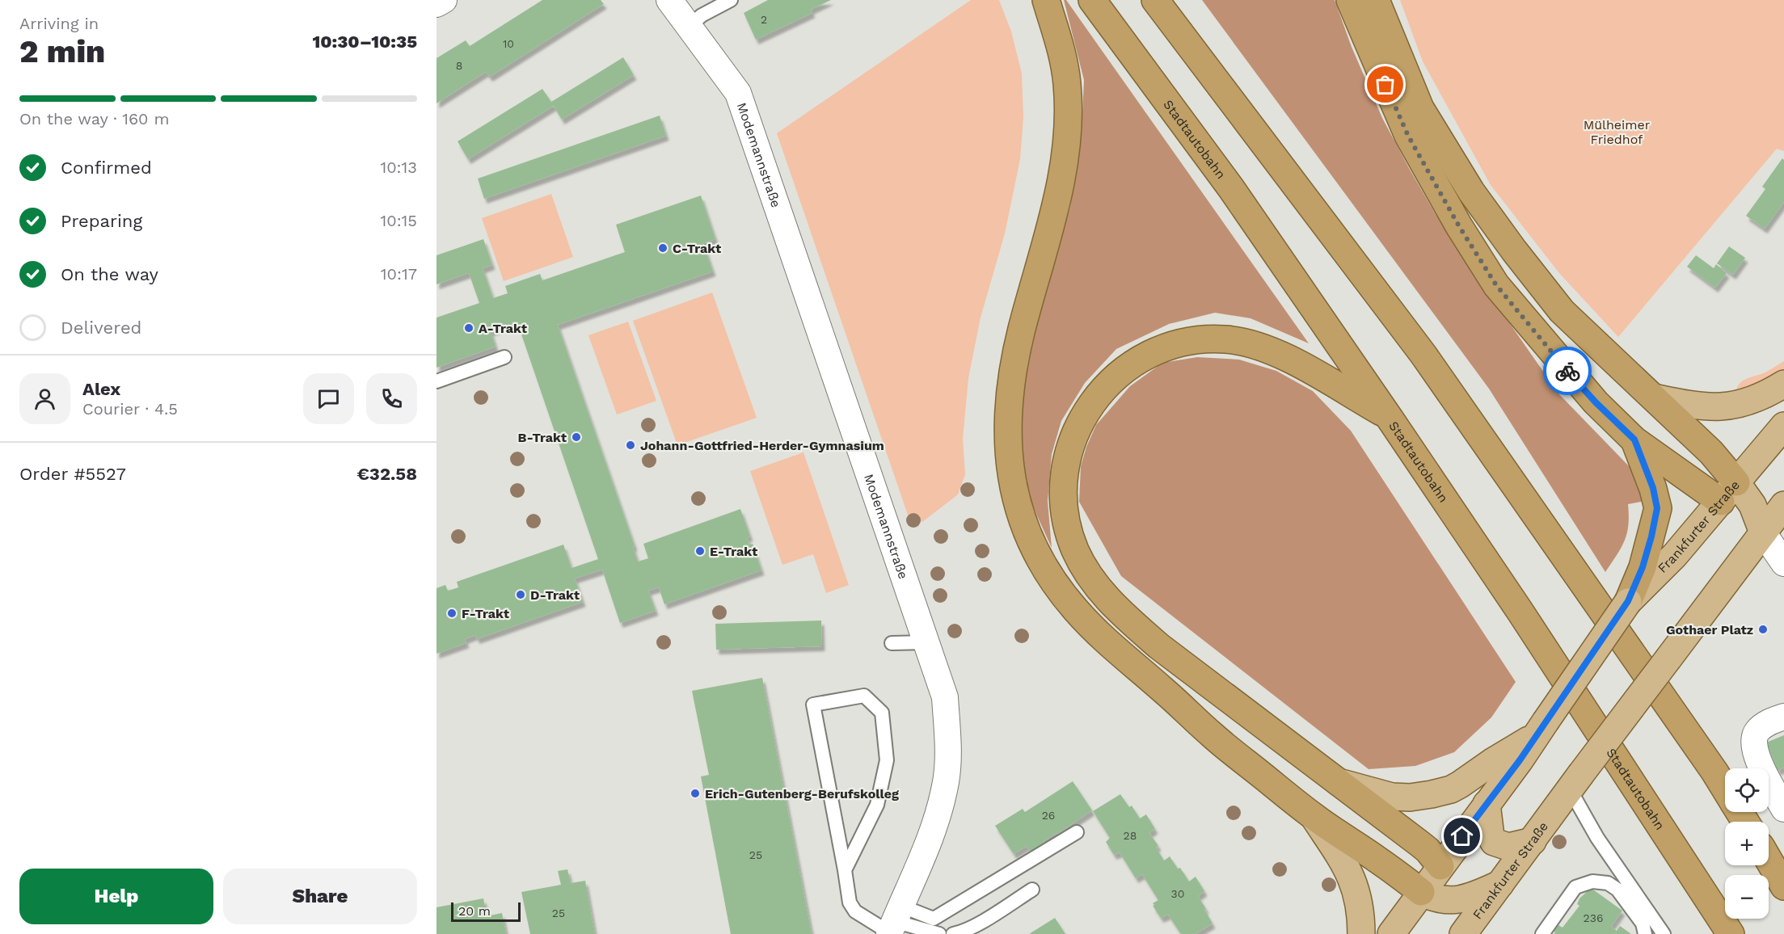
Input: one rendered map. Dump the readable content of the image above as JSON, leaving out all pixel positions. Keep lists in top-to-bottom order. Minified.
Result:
{"streets":{"highway":["Stadtautobahn"],"main road":["Frankfurter Straße"],"street":["Modemannstraße"]},"parks":["Mülheimer Friedhof"],"places":["C-Trakt","A-Trakt","B-Trakt","Johann-Gottfried-Herder-Gymnasium","E-Trakt","D-Trakt","F-Trakt","Gothaer Platz","Erich-Gutenberg-Berufskolleg"],"house_numbers":["2","10","8","26","28","25","30","25","236"],"scale_bar":"20 m","page":{"heading":["2 min","Arriving in","10:30–10:35"],"panel":["Alex","Courier · 4.5","Order #5527","€32.58"],"bar":"On the way · 160 m","list":[["Confirmed","10:13"],["Preparing","10:15"],["On the way","10:17"],"Delivered"],"map_buttons":["+","−"],"buttons":["Help","Share"],"scale":"20 m"}}
